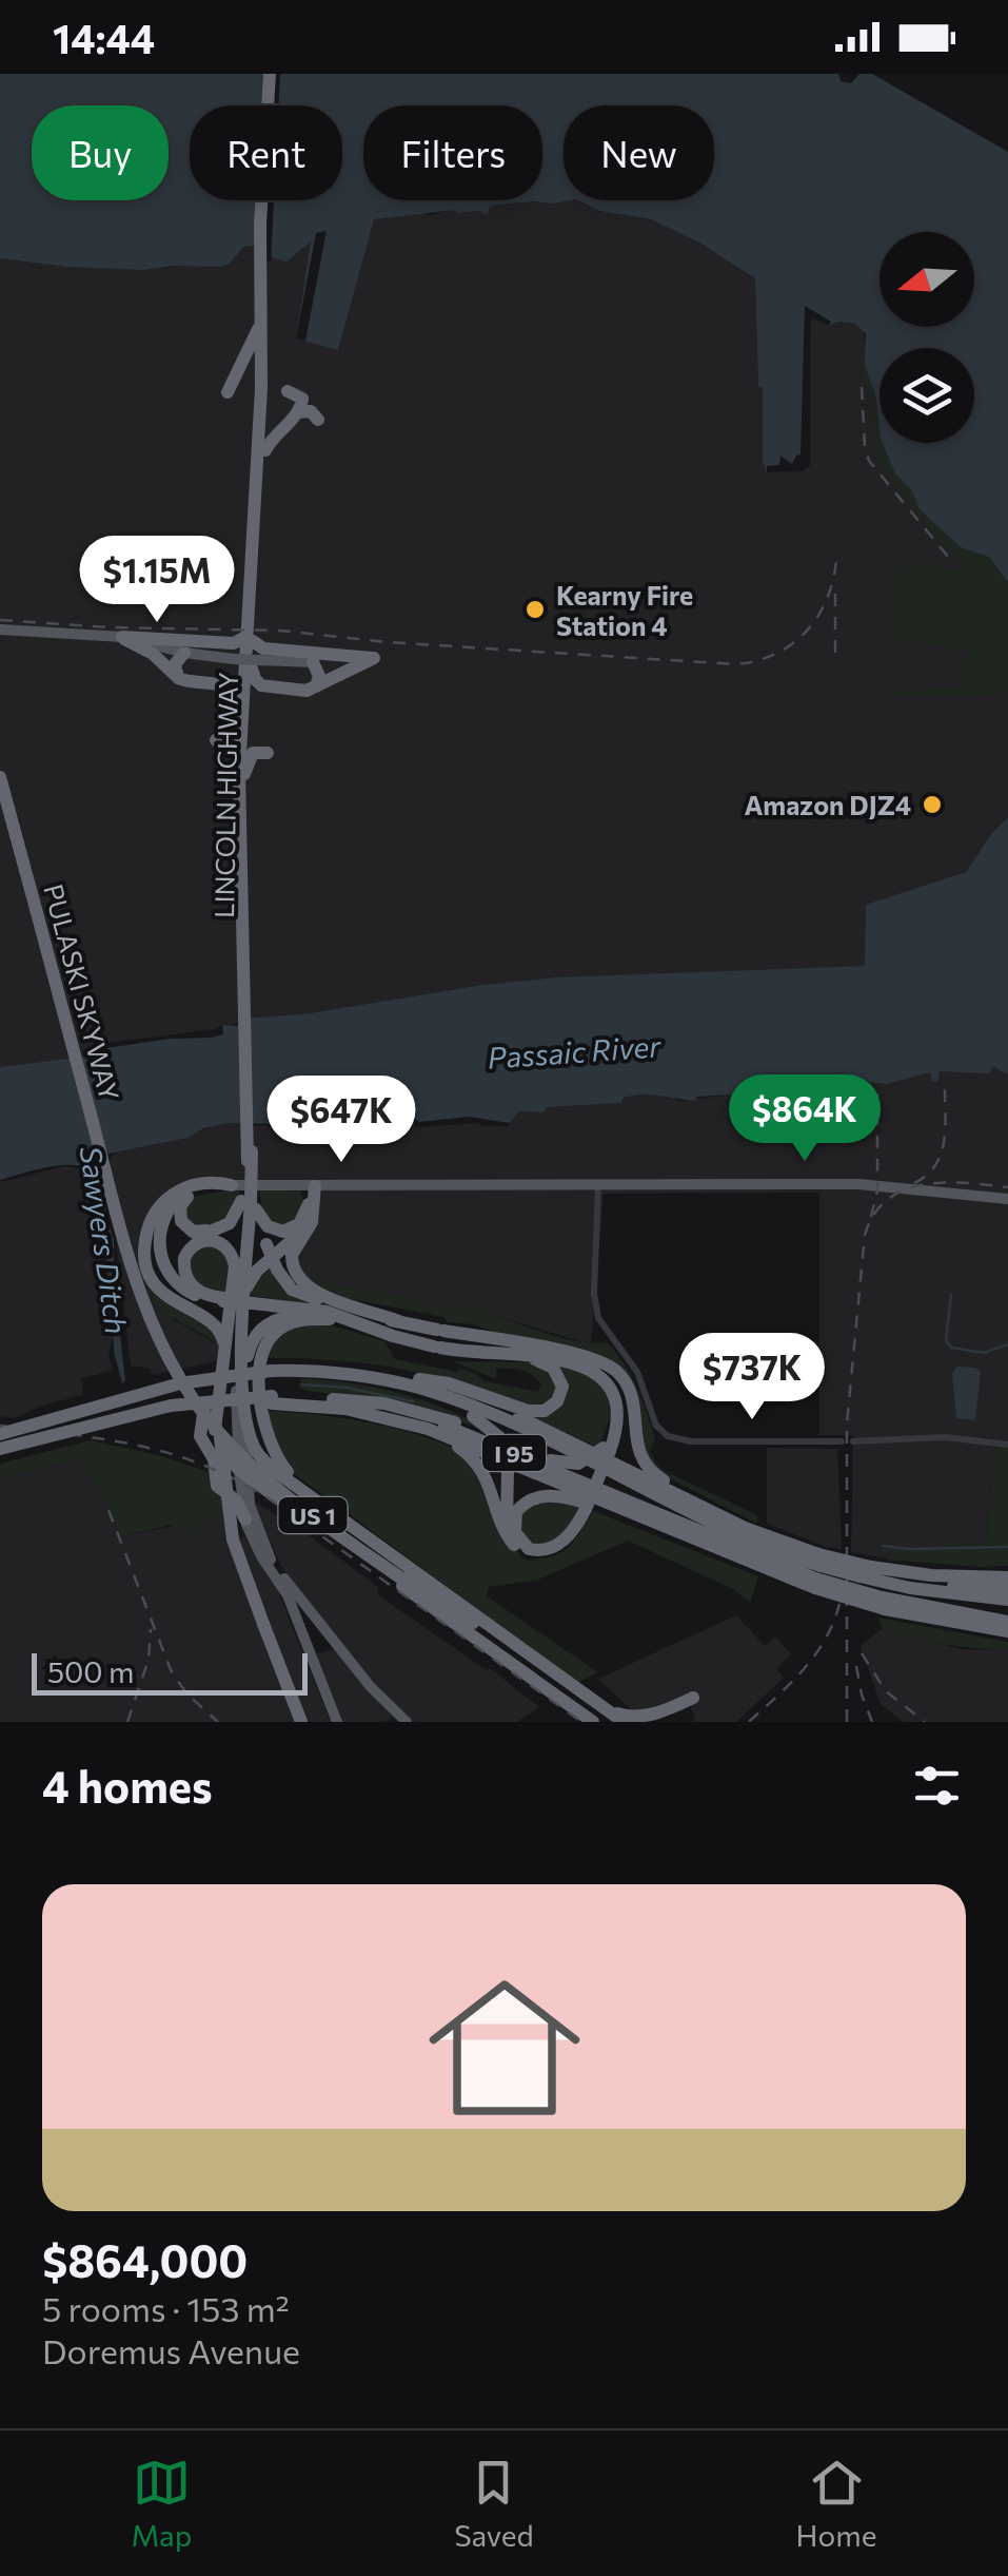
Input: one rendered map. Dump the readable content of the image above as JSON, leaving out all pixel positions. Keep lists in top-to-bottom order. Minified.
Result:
{"streets":{"highway":["LINCOLN HIGHWAY","PULASKI SKYWAY","I 95","US 1"]},"crossings":[["PULASKI SKYWAY","US 1"]],"water":["Passaic River","Sawyers Ditch"],"places":["Kearny Fire Station 4","Amazon DJZ4"],"scale_bar":"500 m","north":"left","page":{"status":"14:44","chip":["Buy","Rent","Filters","New"],"price":["$1.15M","$864K","$647K","$737K"],"scale":"500 m","heading":"4 homes","list":[{"name":"$864,000","note":"5 rooms · 153 m² · Doremus Avenue"}],"tabs":["Map","Saved","Home"]}}
